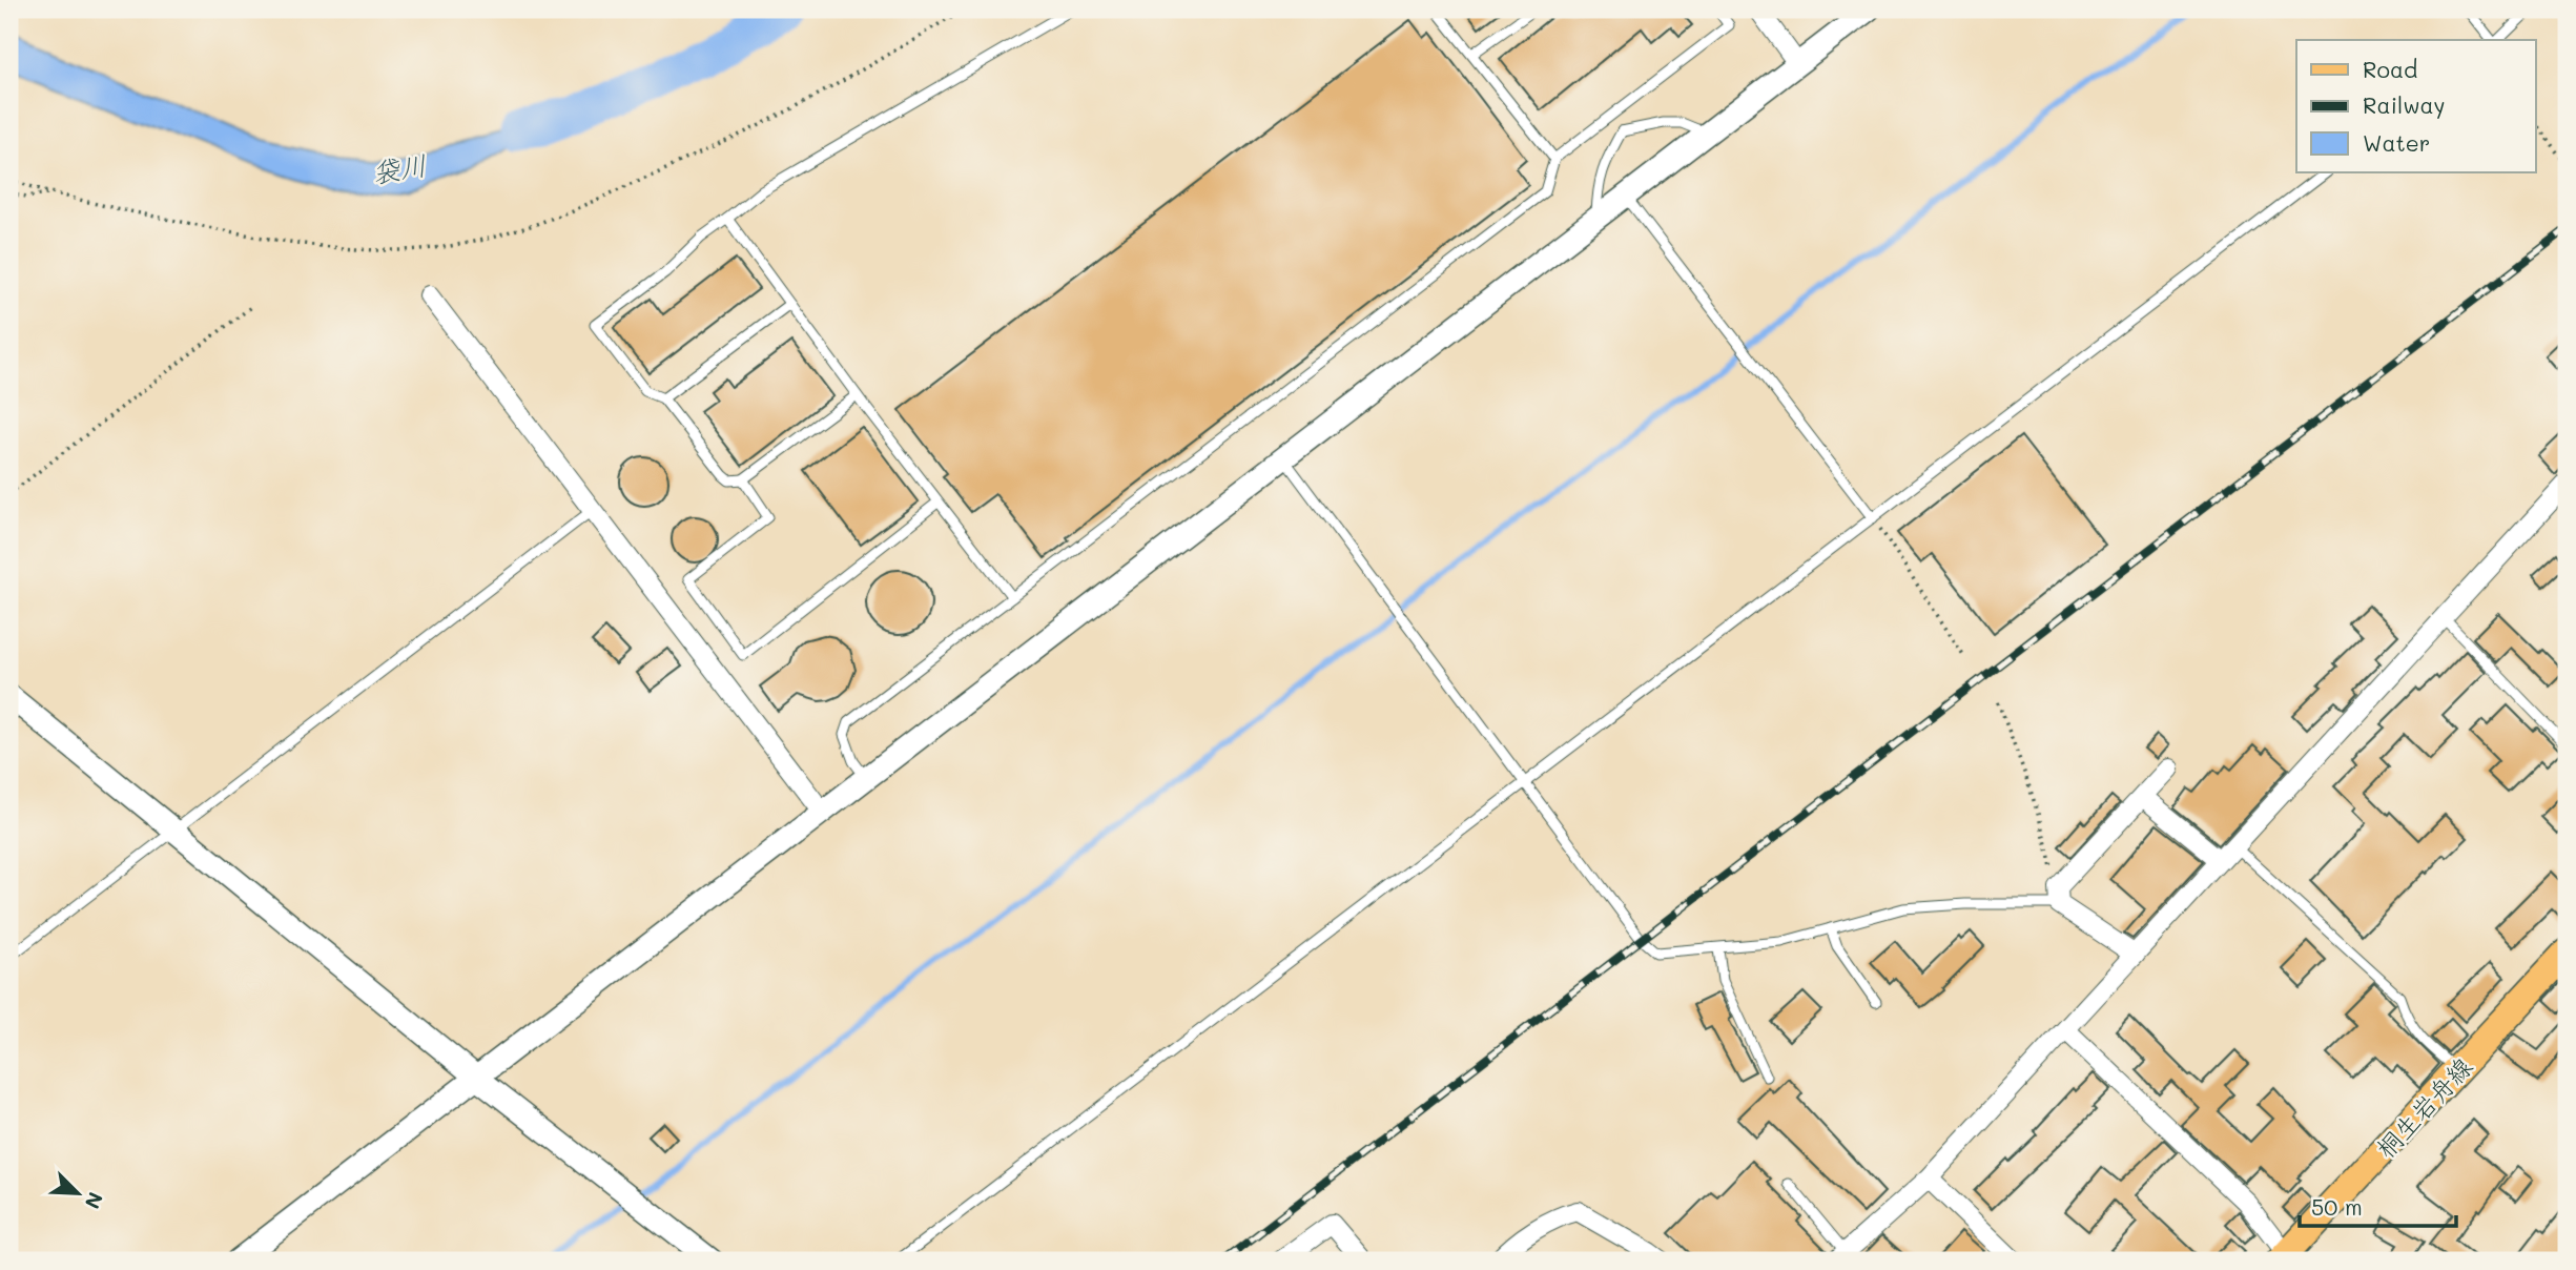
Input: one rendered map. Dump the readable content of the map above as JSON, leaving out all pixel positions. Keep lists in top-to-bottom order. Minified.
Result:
{"streets":{"main road":["桐生岩舟線"]},"water":["袋川"],"legend":["Road","Railway","Water"],"scale_bar":"50 m","north":"bottom right"}
